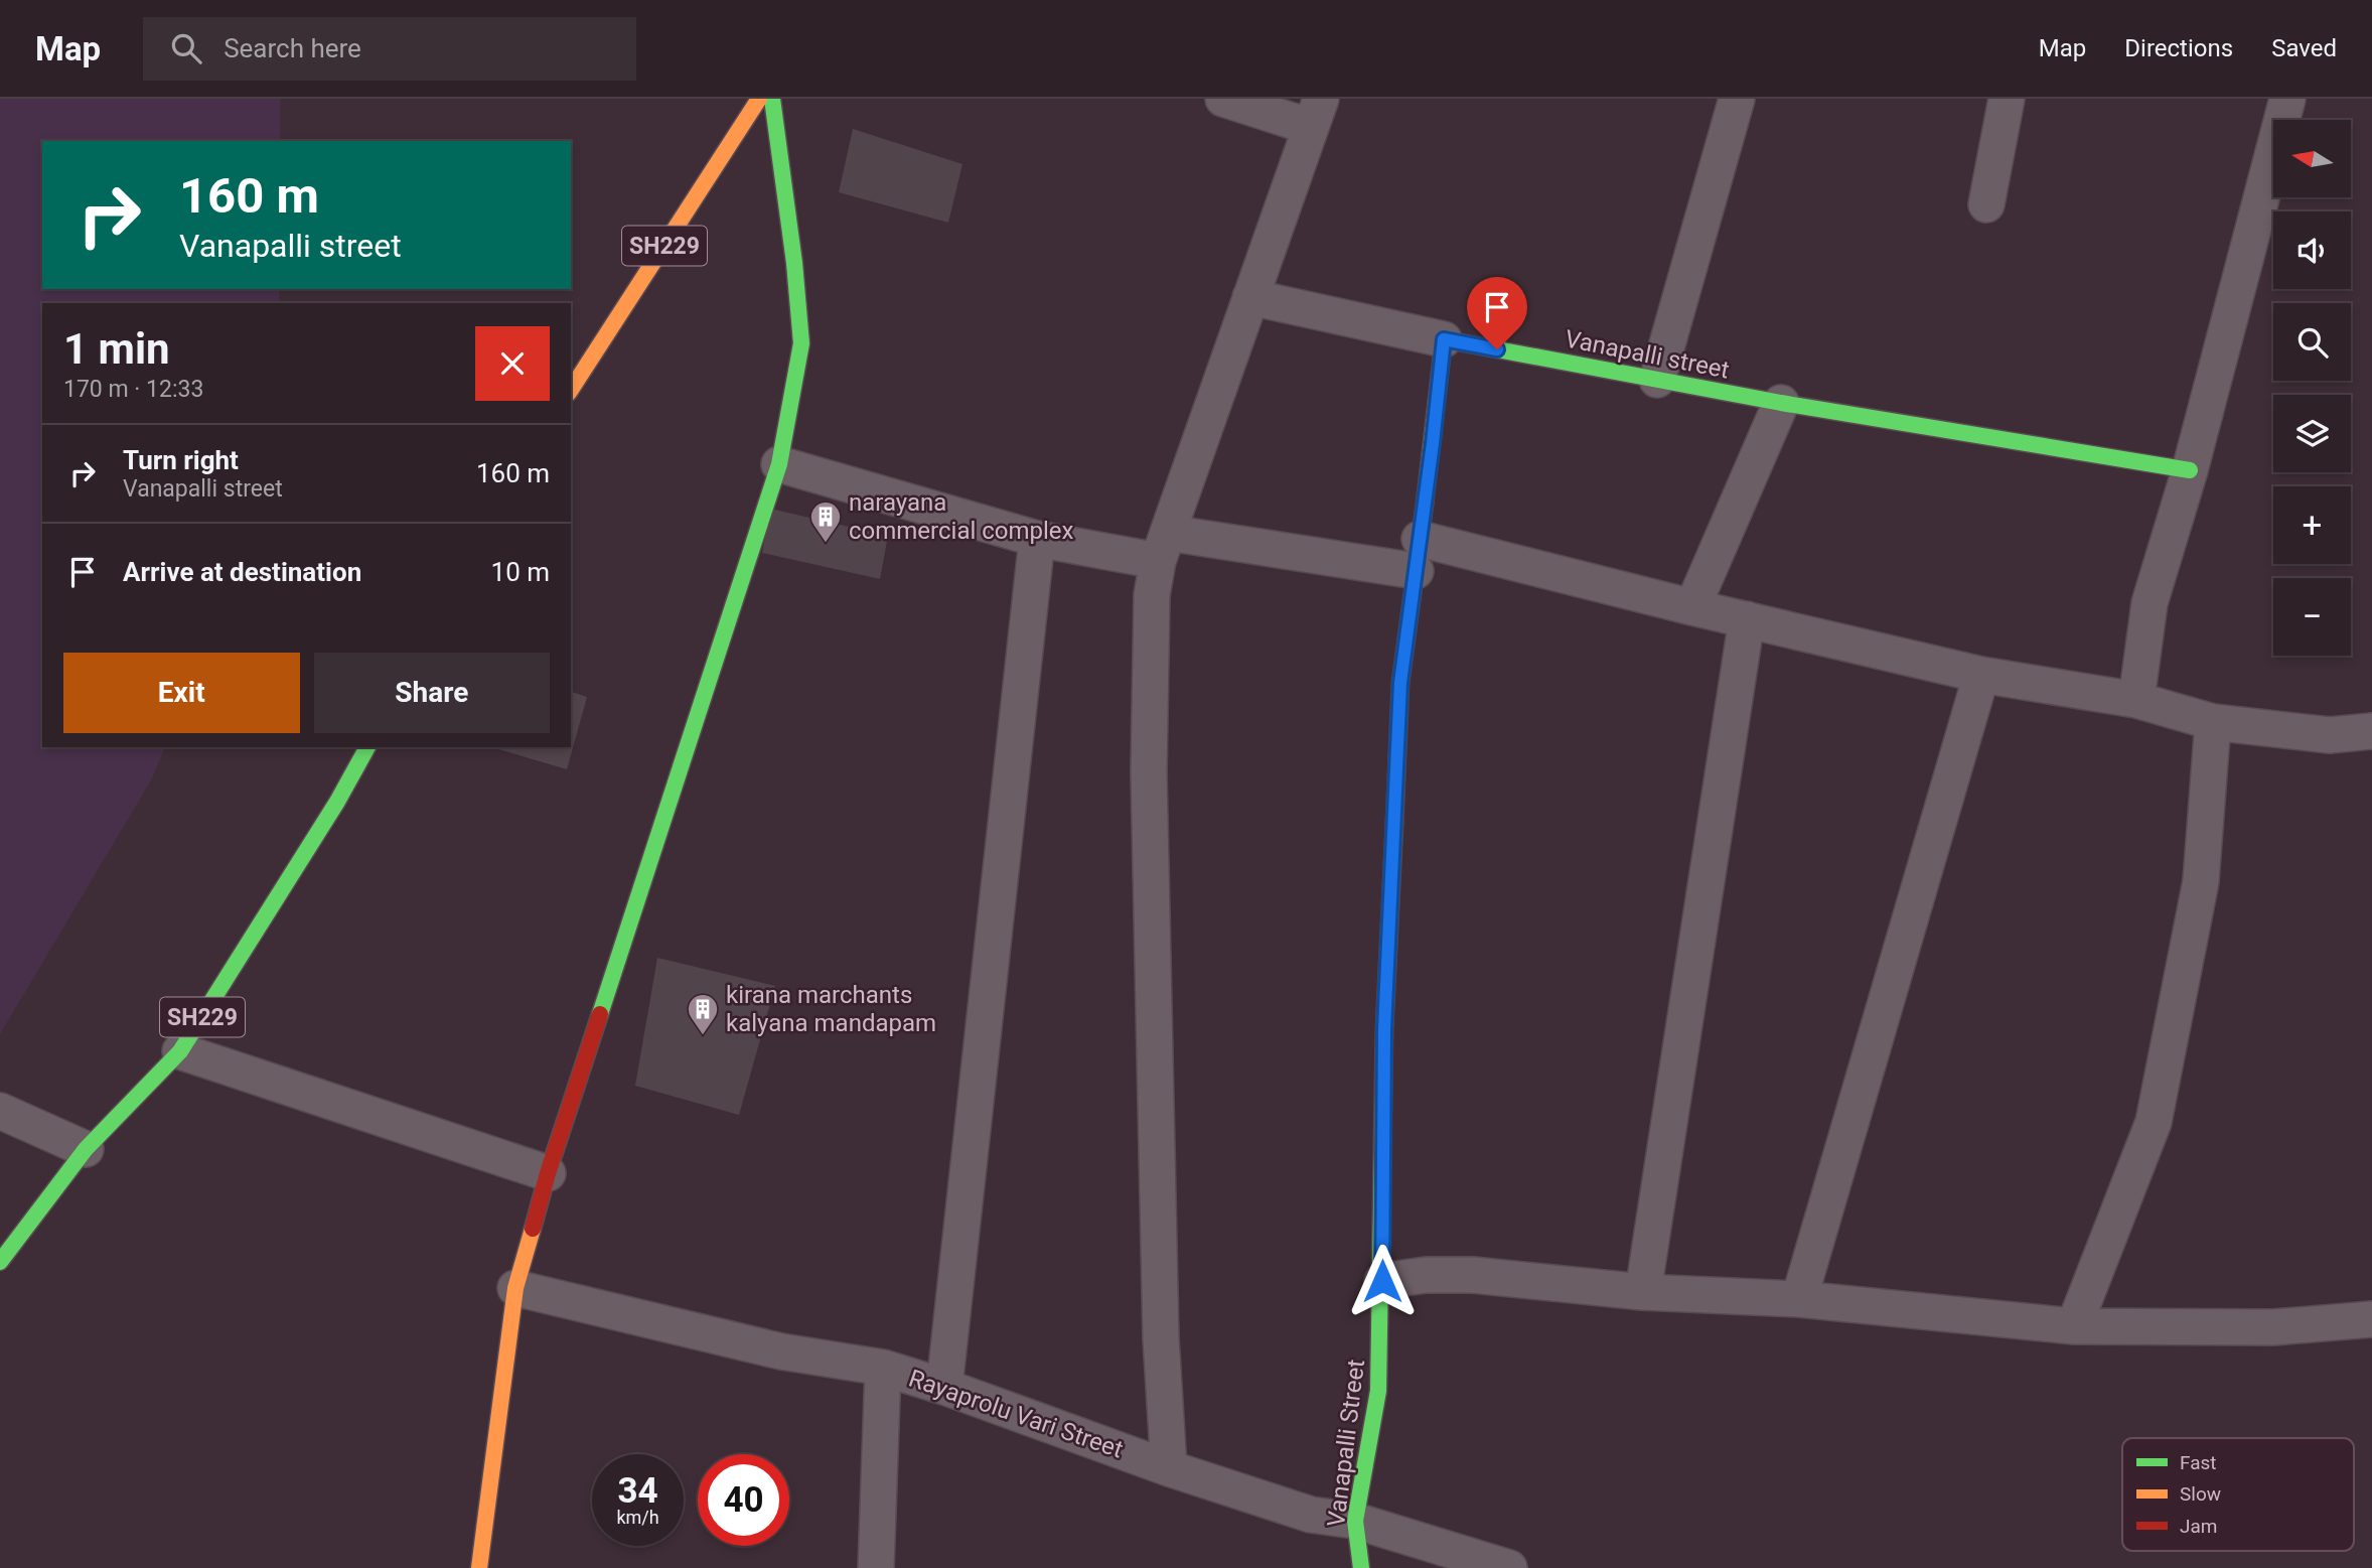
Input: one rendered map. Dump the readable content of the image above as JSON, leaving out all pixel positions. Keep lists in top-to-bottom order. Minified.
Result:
{"streets":{"street":["SH229","Vanapalli street","Rayaprolu Vari Street","Vanapalli Street"]},"crossings":[["Rayaprolu Vari Street","Vanapalli Street"]],"places":{"building":["narayana commercial complex","kirana marchants kalyana mandapam"]},"legend":["Fast","Slow","Jam"],"north":"left","page":{"header":"Map","search":"Search here","nav":["Map","Directions","Saved"],"map_buttons":["+","−"],"turn":["160 m","Vanapalli street"],"heading":["1 min","170 m · 12:33"],"list":[{"name":"Turn right","note":"Vanapalli street","value":"160 m"},{"name":"Arrive at destination","value":"10 m"}],"buttons":["Exit","Share"],"speed":"34 km/h","limit":"40"}}
